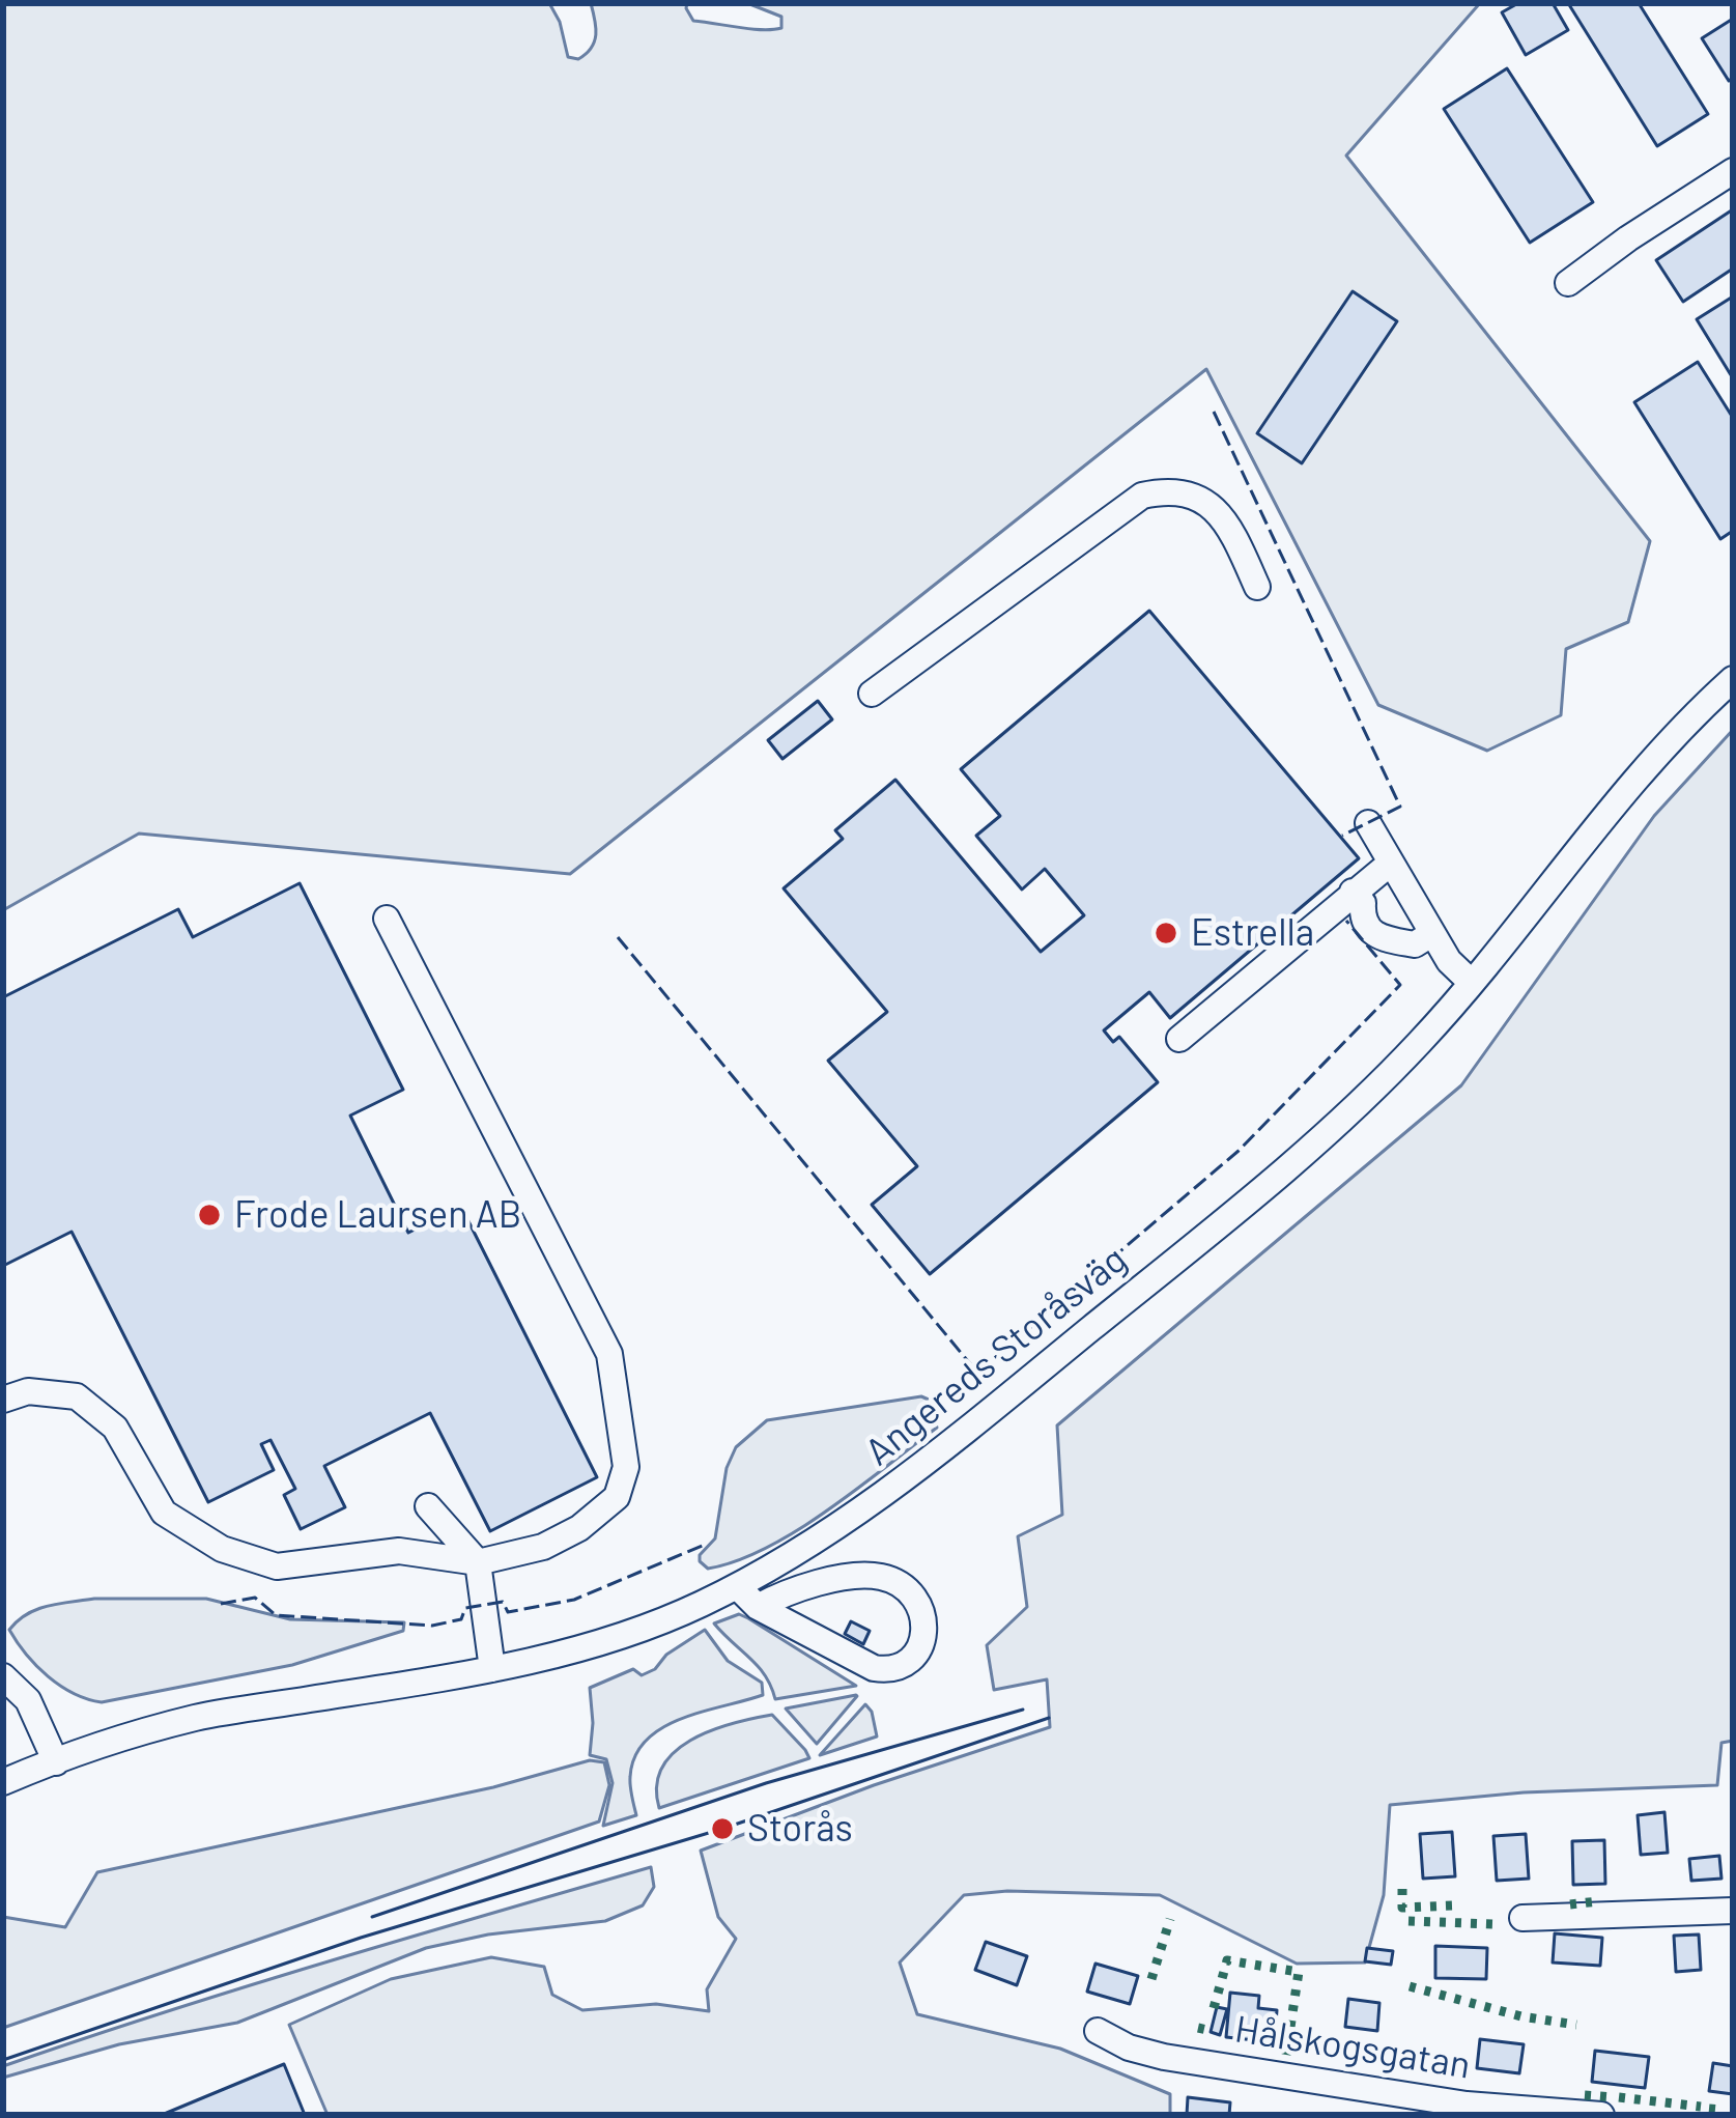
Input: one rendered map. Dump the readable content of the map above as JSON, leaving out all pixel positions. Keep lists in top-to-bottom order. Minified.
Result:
{"streets":{"street":["Angereds Storåsväg","Hålskogsgatan"]},"places":["Estrella","Frode Laursen AB","Storås"]}
